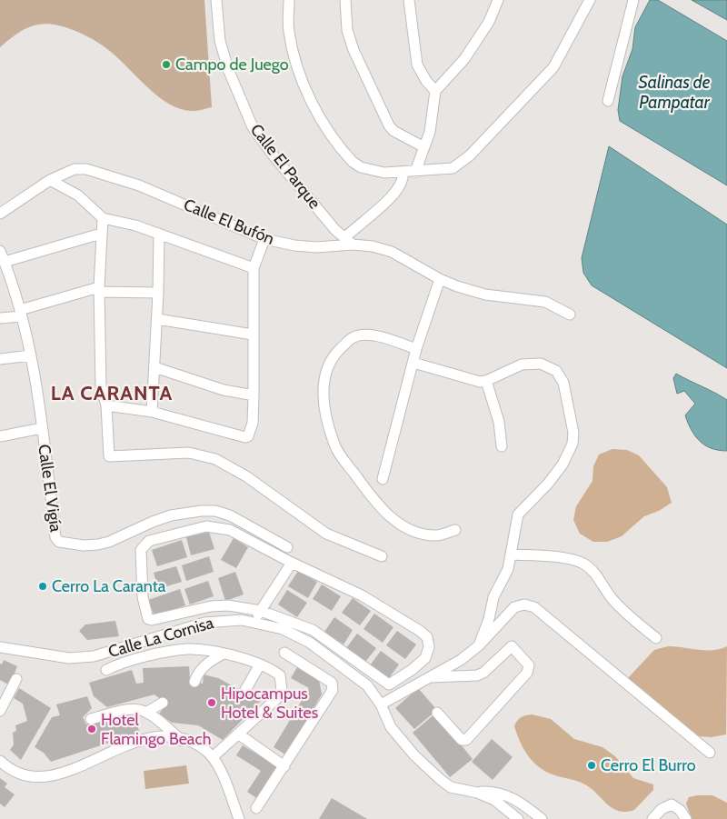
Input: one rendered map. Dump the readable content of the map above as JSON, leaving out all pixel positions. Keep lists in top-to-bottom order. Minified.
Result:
{"streets":{"street":["Calle El Parque","Calle El Bufón","Calle El Vigía","Calle La Cornisa"]},"crossings":[["Calle El Parque","Calle El Bufón"]],"districts":["LA CARANTA"],"water":["Salinas de Pampatar"],"places":["Campo de Juego","Cerro La Caranta","Hipocampus Hotel & Suites","Hotel Flamingo Beach","Cerro El Burro"]}
